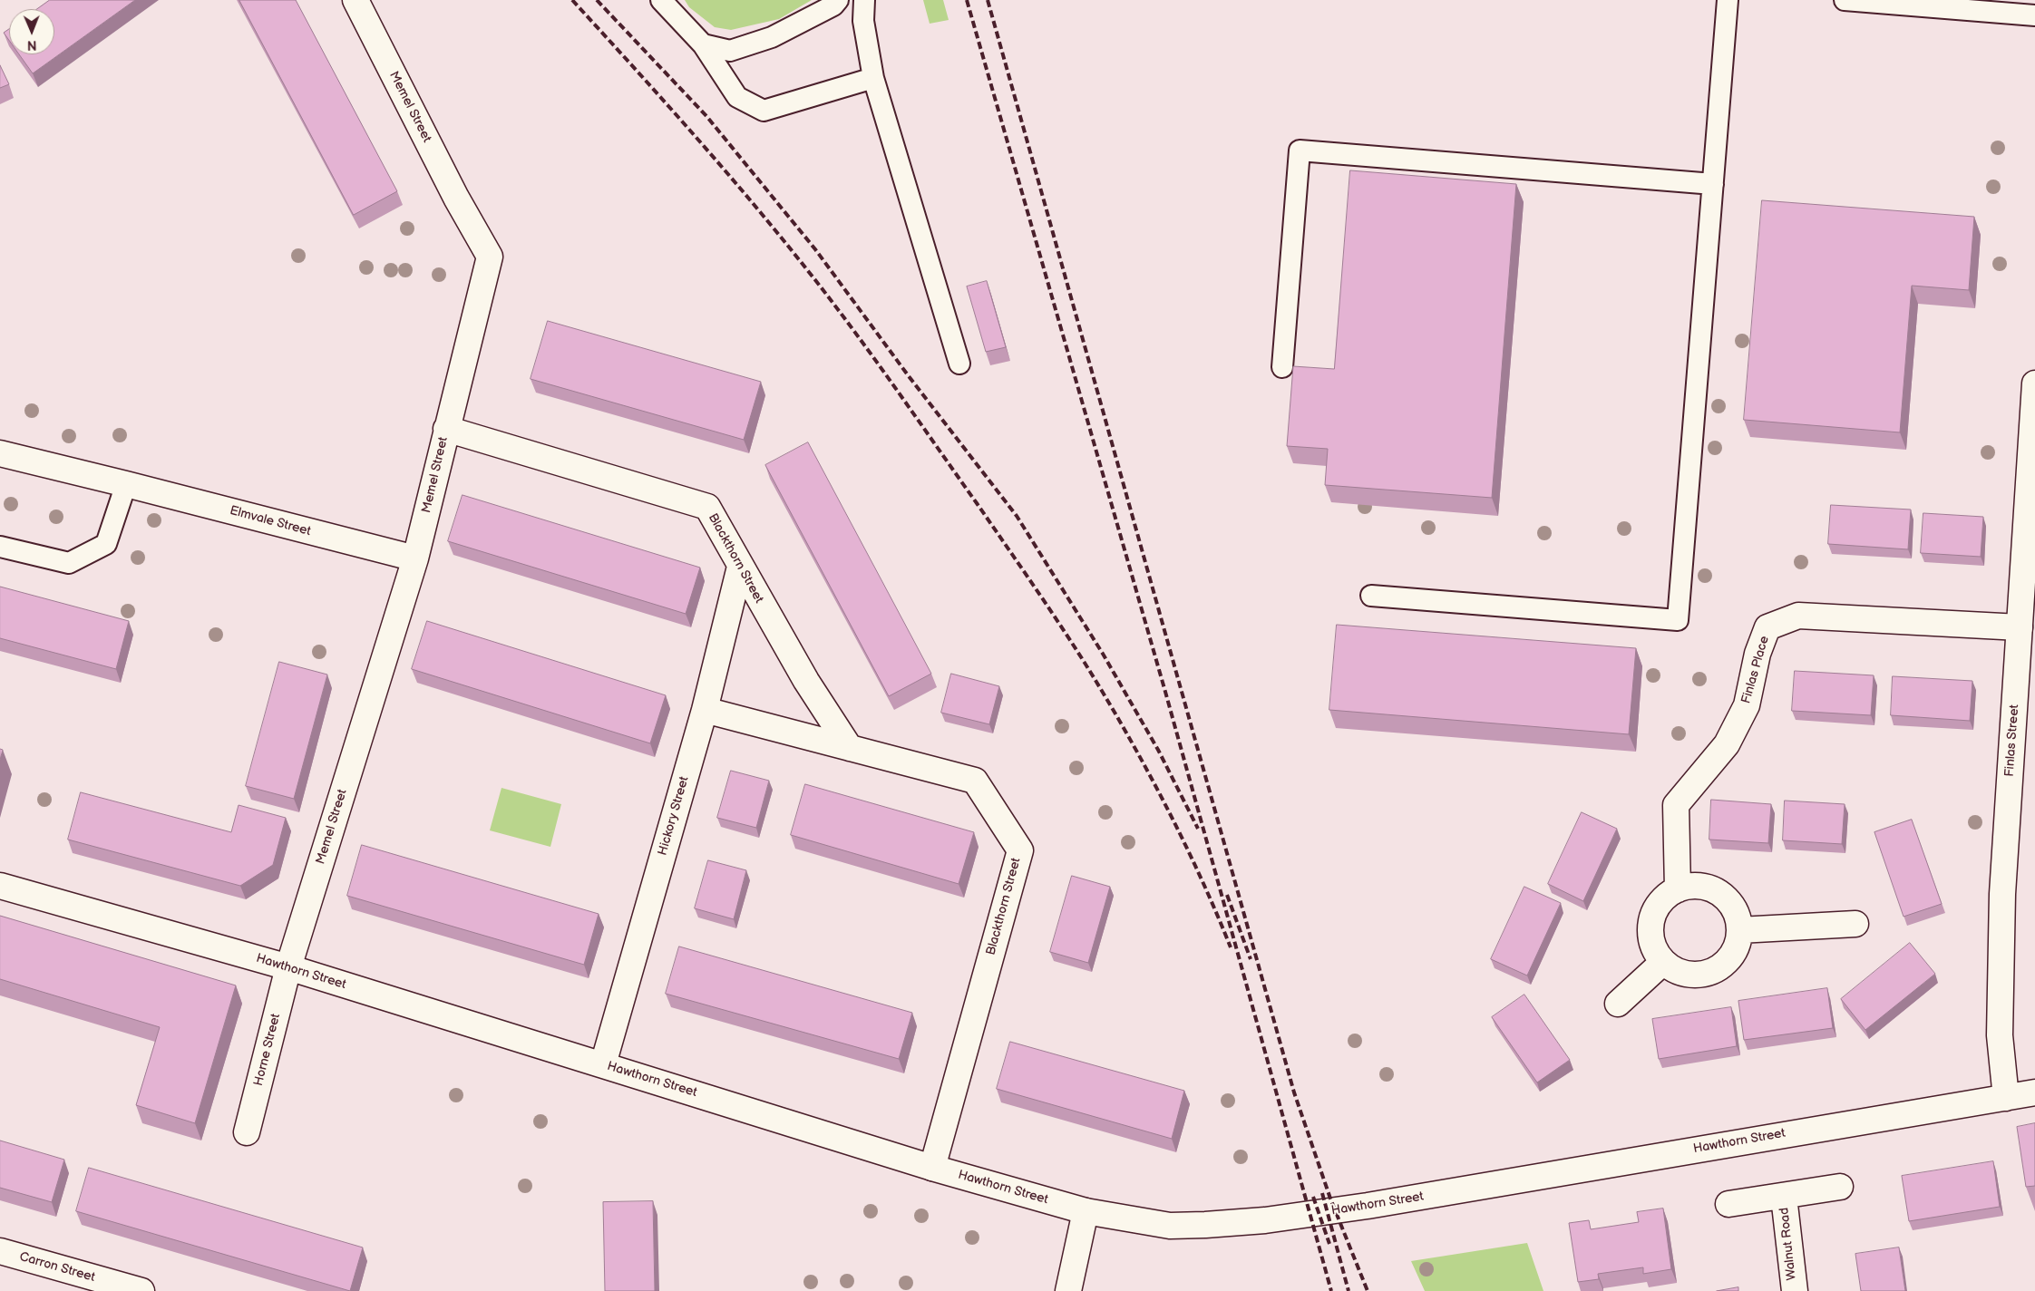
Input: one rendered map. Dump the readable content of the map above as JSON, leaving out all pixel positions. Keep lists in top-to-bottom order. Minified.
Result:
{"streets":{"street":["Memel Street","Elmvale Street","Blackthorn Street","Finlas Place","Finlas Street","Hickory Street","Hawthorn Street","Horne Street","Walnut Road","Carron Street"]},"crossings":[["Memel Street","Elmvale Street"],["Memel Street","Blackthorn Street"],["Memel Street","Hawthorn Street"],["Memel Street","Horne Street"],["Blackthorn Street","Hickory Street"],["Blackthorn Street","Hawthorn Street"],["Finlas Place","Finlas Street"],["Finlas Street","Hawthorn Street"],["Hickory Street","Hawthorn Street"],["Hawthorn Street","Horne Street"]],"north":"bottom"}
